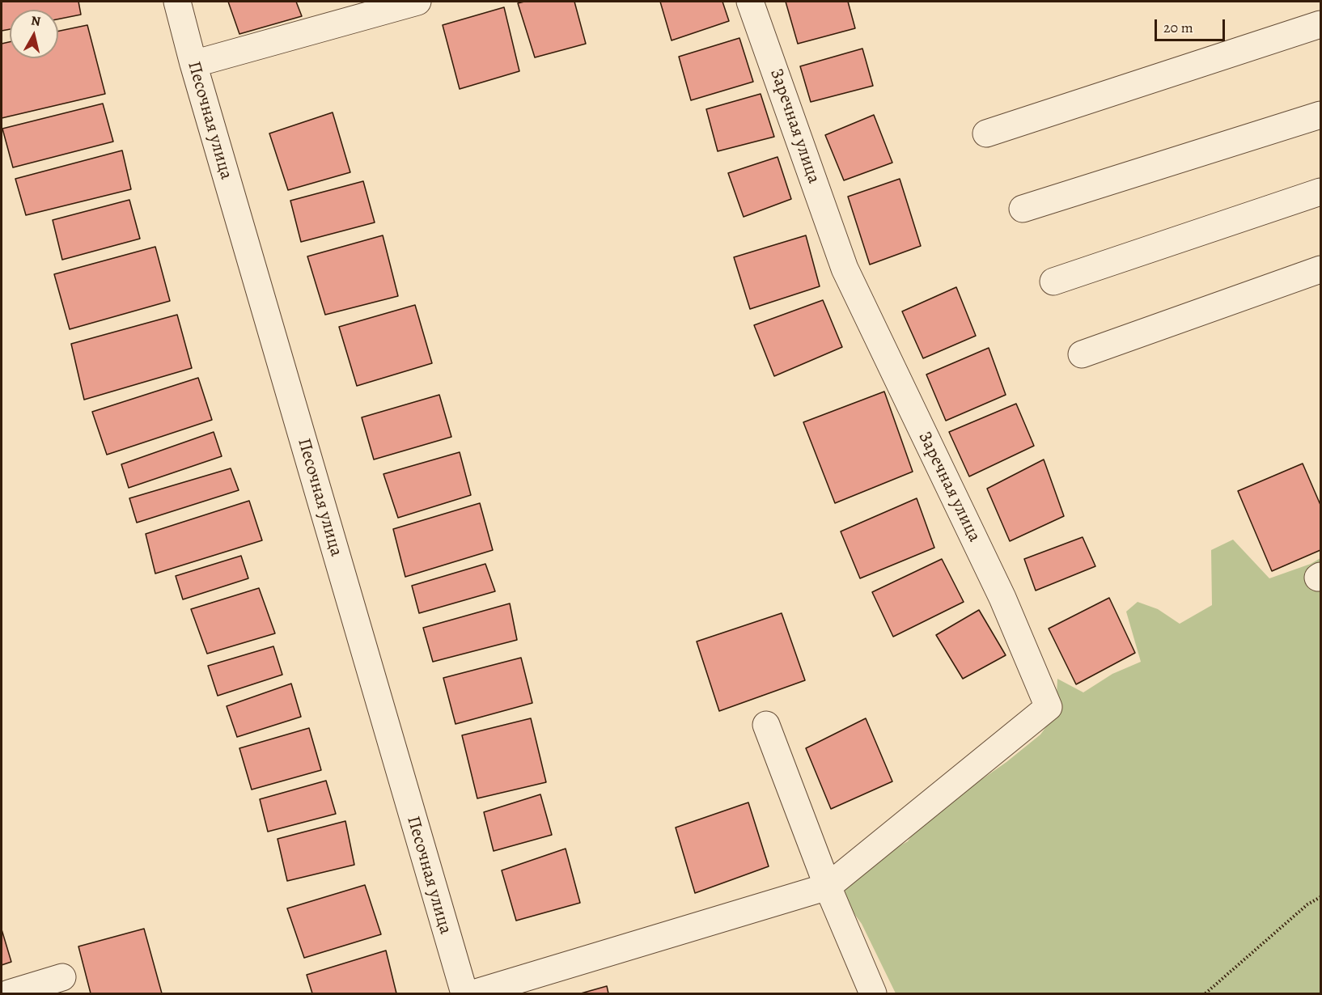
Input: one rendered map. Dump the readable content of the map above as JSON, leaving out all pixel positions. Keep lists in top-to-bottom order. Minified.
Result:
{"streets":{"street":["Песочная улица","Заречная улица"]},"scale_bar":"20 m","north":"top"}
